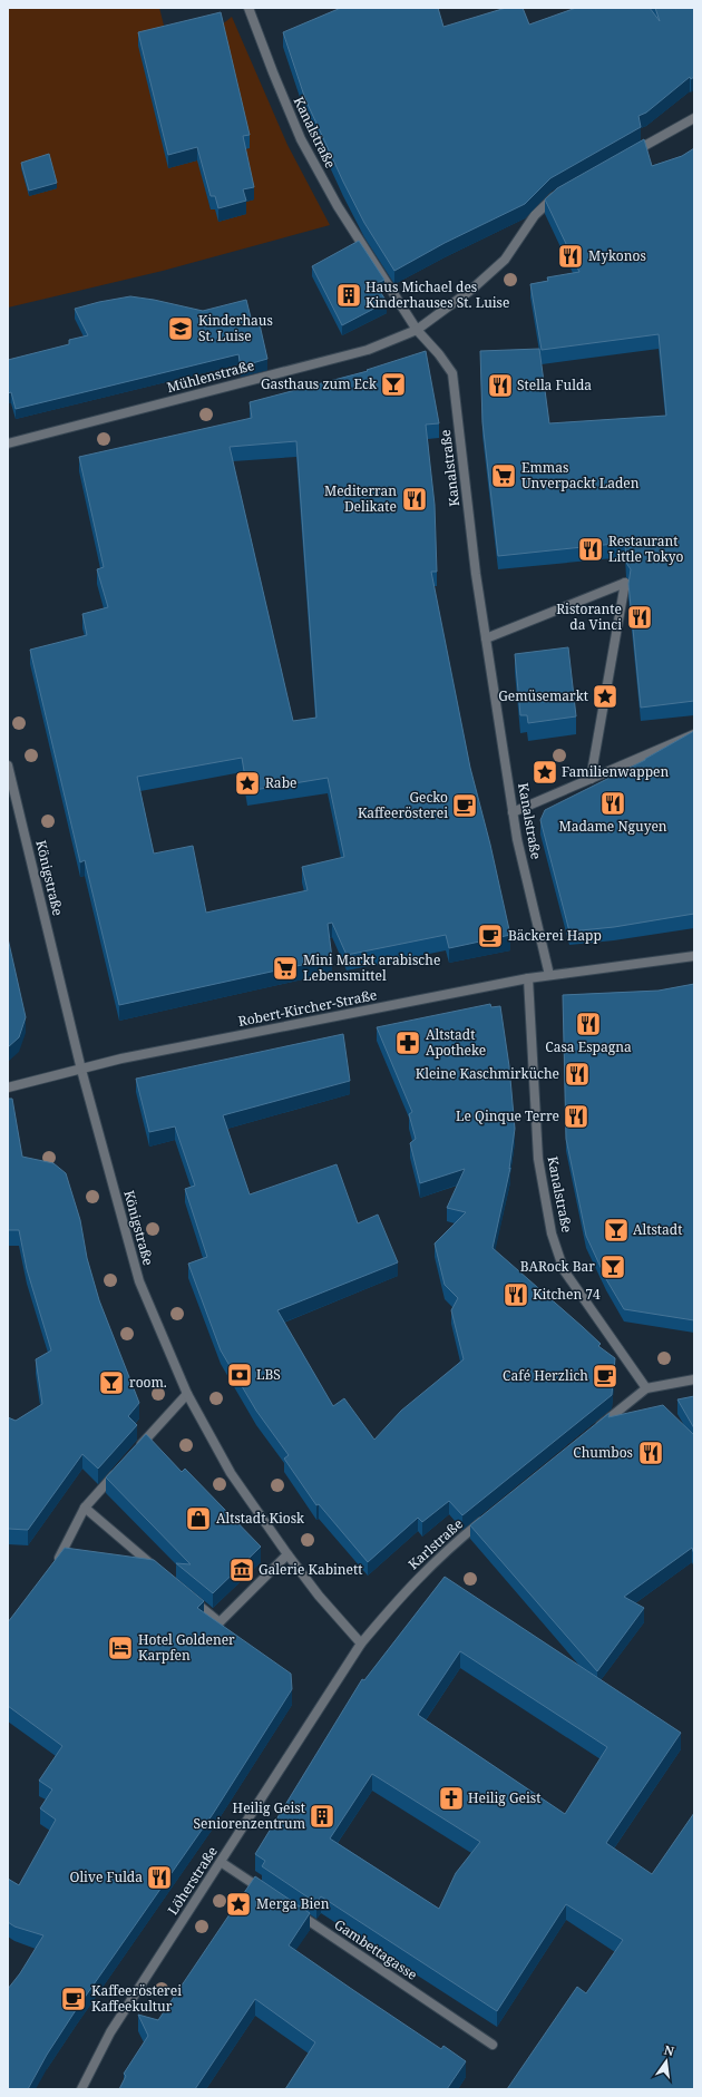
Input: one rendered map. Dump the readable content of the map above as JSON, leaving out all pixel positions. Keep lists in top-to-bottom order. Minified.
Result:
{"streets":{"street":["Kanalstraße","Mühlenstraße","Königstraße","Robert-Kircher-Straße","Karlstraße","Löherstraße","Gambettagasse"]},"crossings":[["Kanalstraße","Mühlenstraße"],["Kanalstraße","Robert-Kircher-Straße"],["Königstraße","Robert-Kircher-Straße"],["Königstraße","Karlstraße"],["Königstraße","Löherstraße"],["Karlstraße","Löherstraße"]],"places":{"restaurant":["Mykonos","Stella Fulda","Mediterran Delikate","Restaurant Little Tokyo","Ristorante da Vinci","Madame Nguyen","Casa Espagna","Kleine Kaschmirküche","Le Qinque Terre","Kitchen 74","Chumbos","Olive Fulda"],"building":["Haus Michael des Kinderhauses St. Luise","Heilig Geist Seniorenzentrum"],"school or university":["Kinderhaus St. Luise"],"bar":["Gasthaus zum Eck","Altstadt","BARock Bar","room."],"supermarket":["Emmas Unverpackt Laden","Mini Markt arabische Lebensmittel"],"place":["Gemüsemarkt","Familienwappen","Rabe","Merga Bien"],"cafe":["Gecko Kaffeerösterei","Bäckerei Happ","Café Herzlich","Kaffeerösterei Kaffeekultur"],"pharmacy":["Altstadt Apotheke"],"bank":["LBS"],"shop":["Altstadt Kiosk"],"museum":["Galerie Kabinett"],"hotel":["Hotel Goldener Karpfen"],"church":["Heilig Geist"]},"north":"top"}
